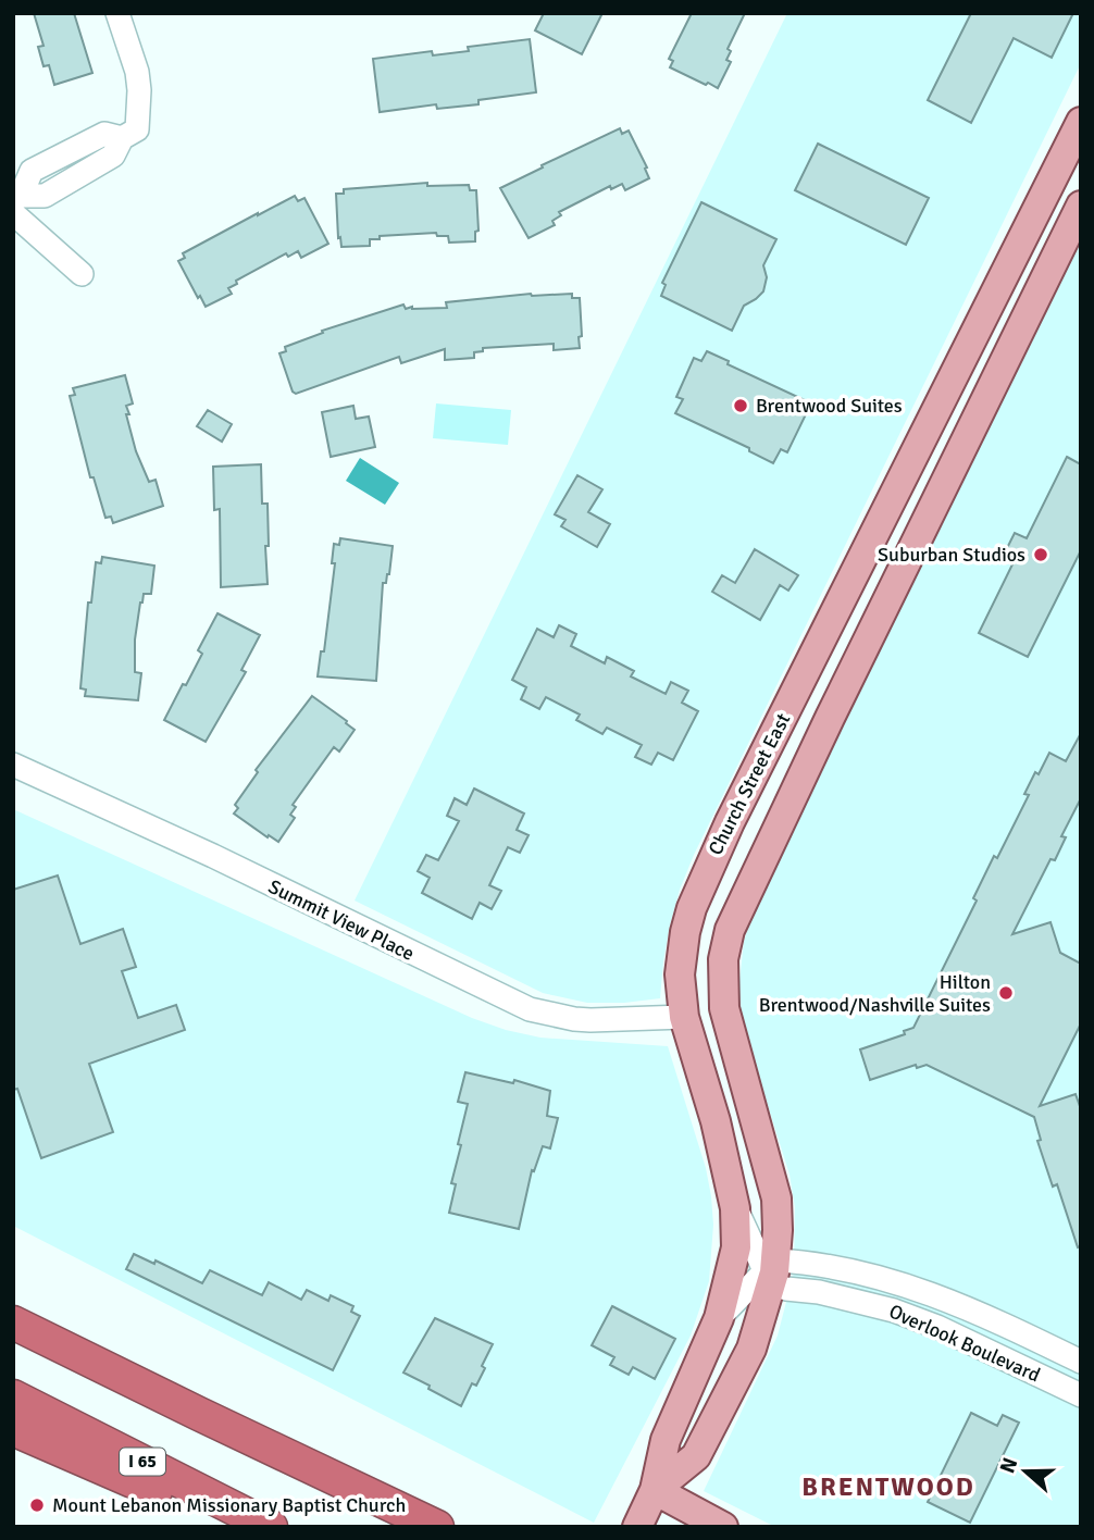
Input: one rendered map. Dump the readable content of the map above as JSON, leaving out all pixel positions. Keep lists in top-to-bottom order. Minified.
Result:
{"streets":{"highway":["I 65"],"main road":["Church Street East"],"street":["Summit View Place","Overlook Boulevard"]},"crossings":[["Church Street East","Summit View Place"],["Church Street East","Overlook Boulevard"]],"districts":["BRENTWOOD"],"places":["Brentwood Suites","Suburban Studios","Hilton Brentwood/Nashville Suites","Mount Lebanon Missionary Baptist Church"],"north":"left"}
